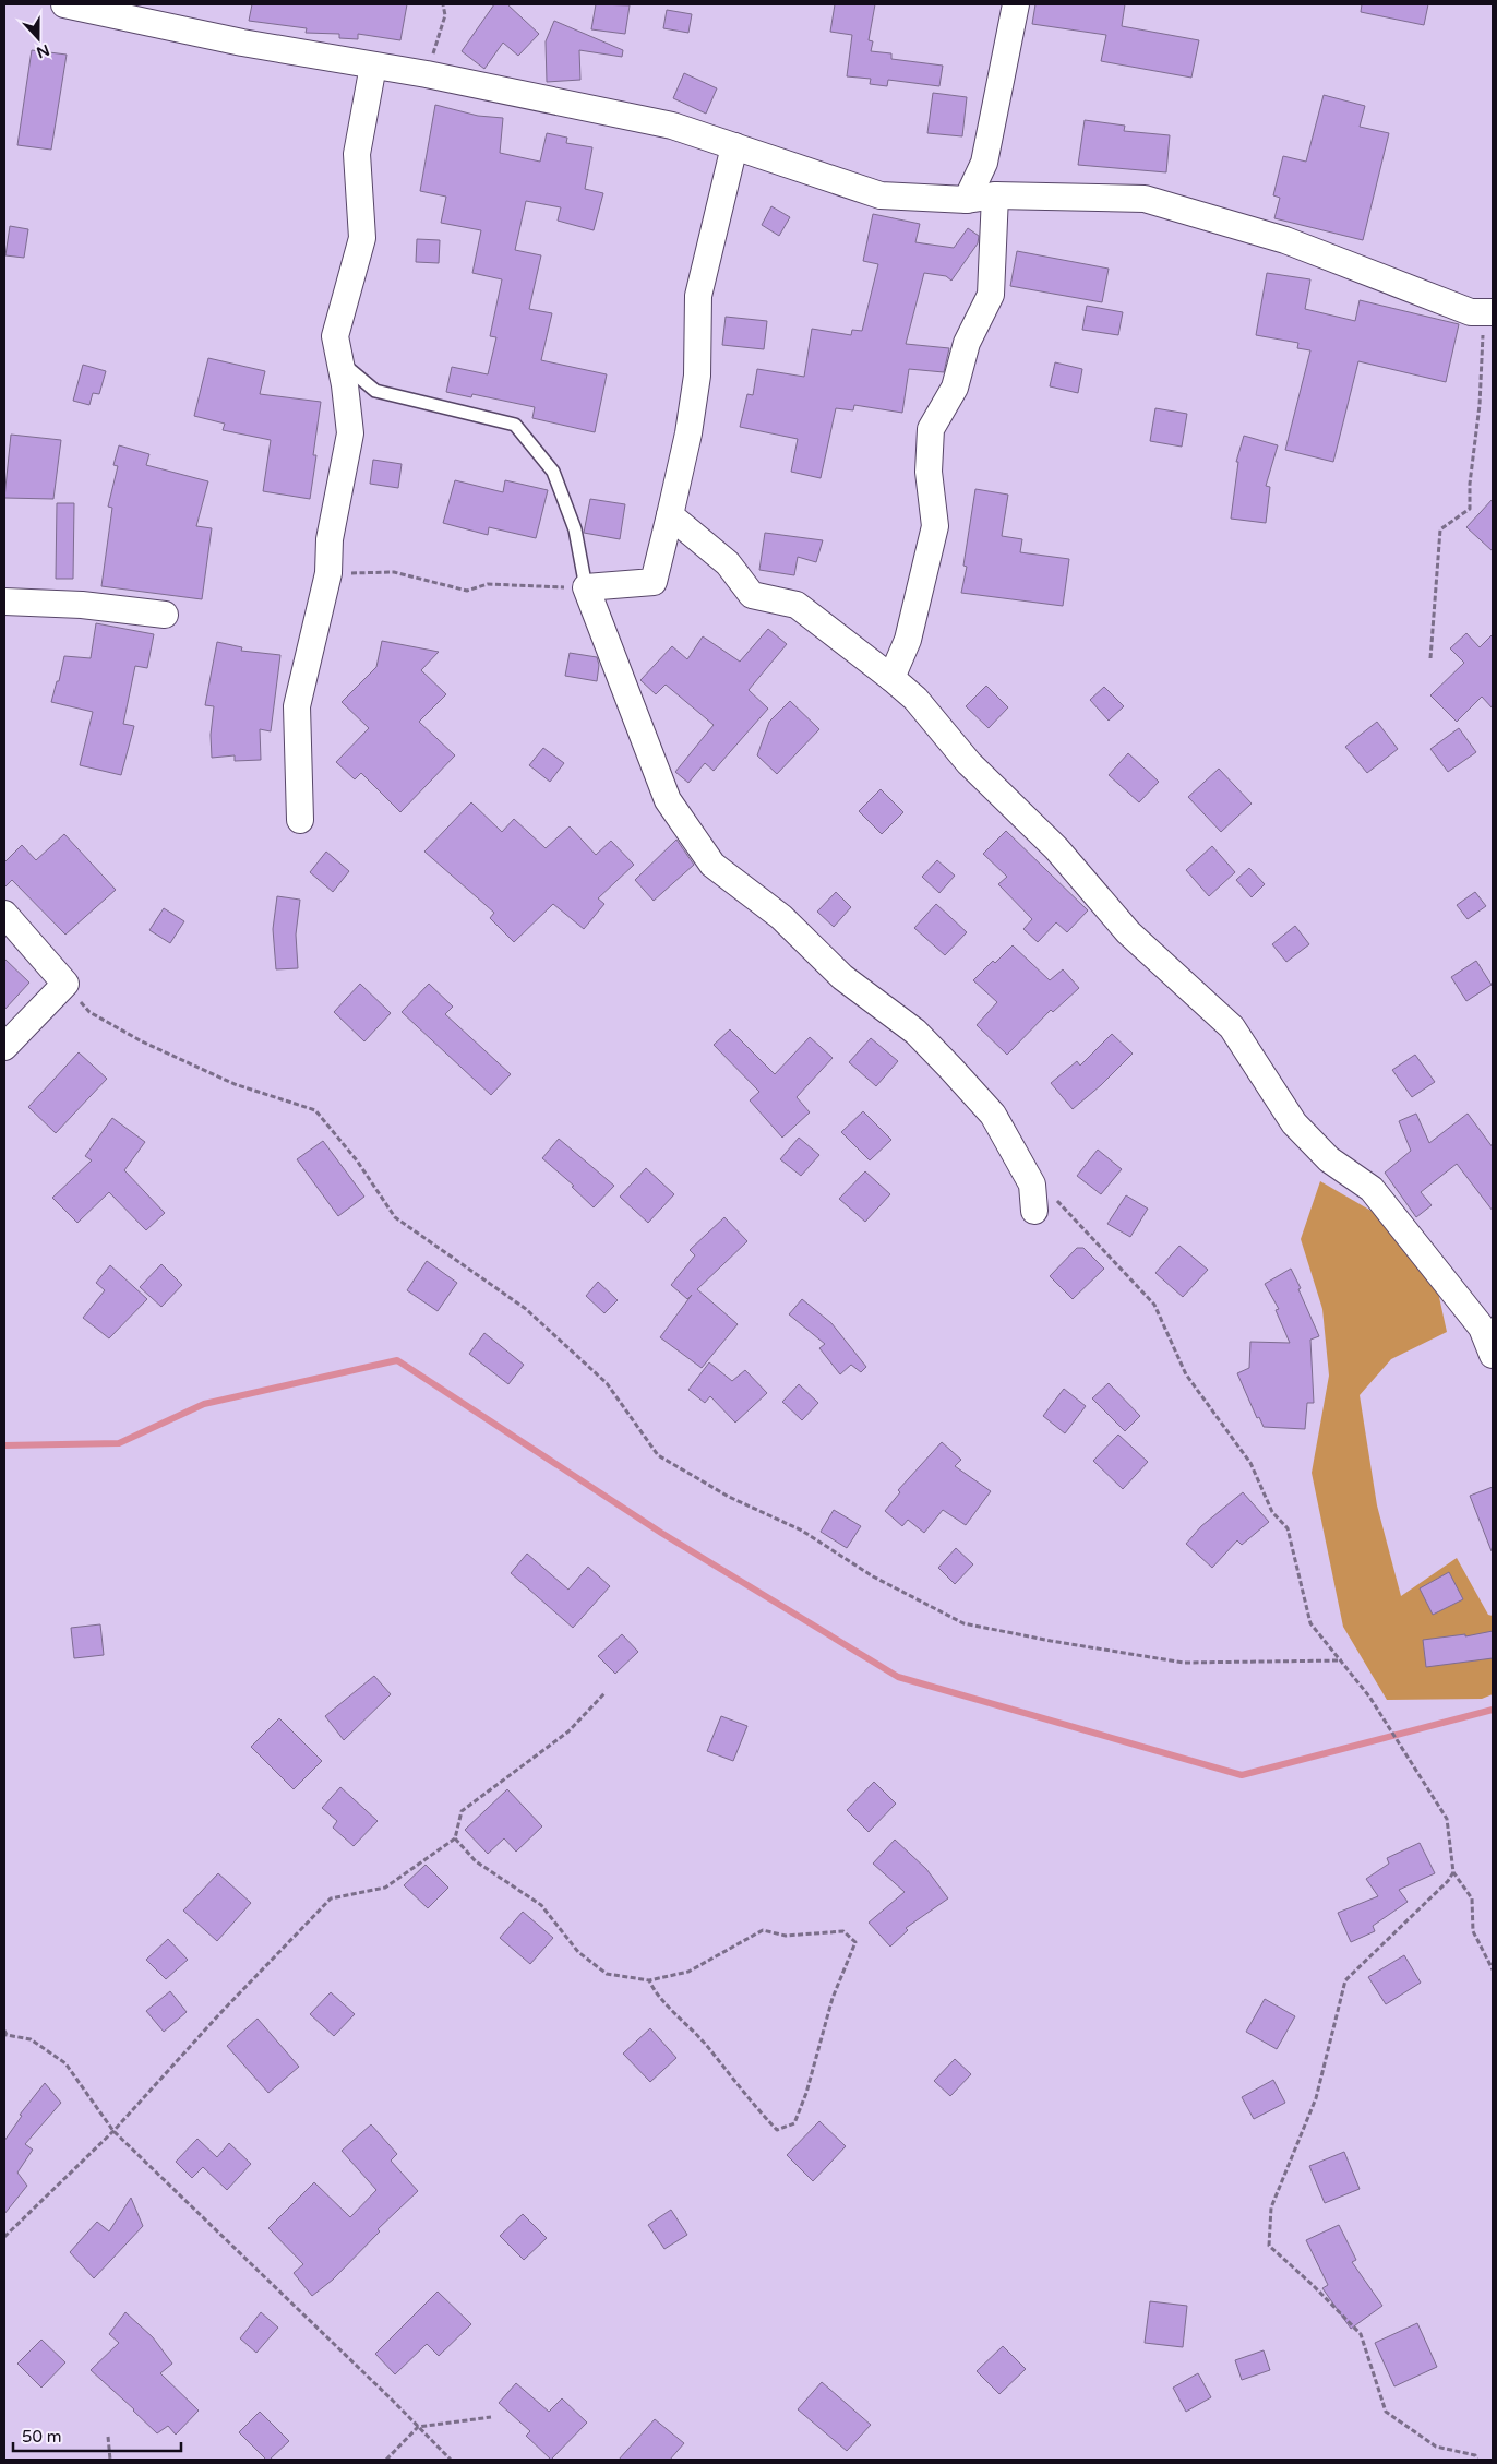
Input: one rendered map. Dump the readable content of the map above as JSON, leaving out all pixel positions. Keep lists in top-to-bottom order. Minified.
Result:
{"scale_bar":"50 m","north":"bottom"}
